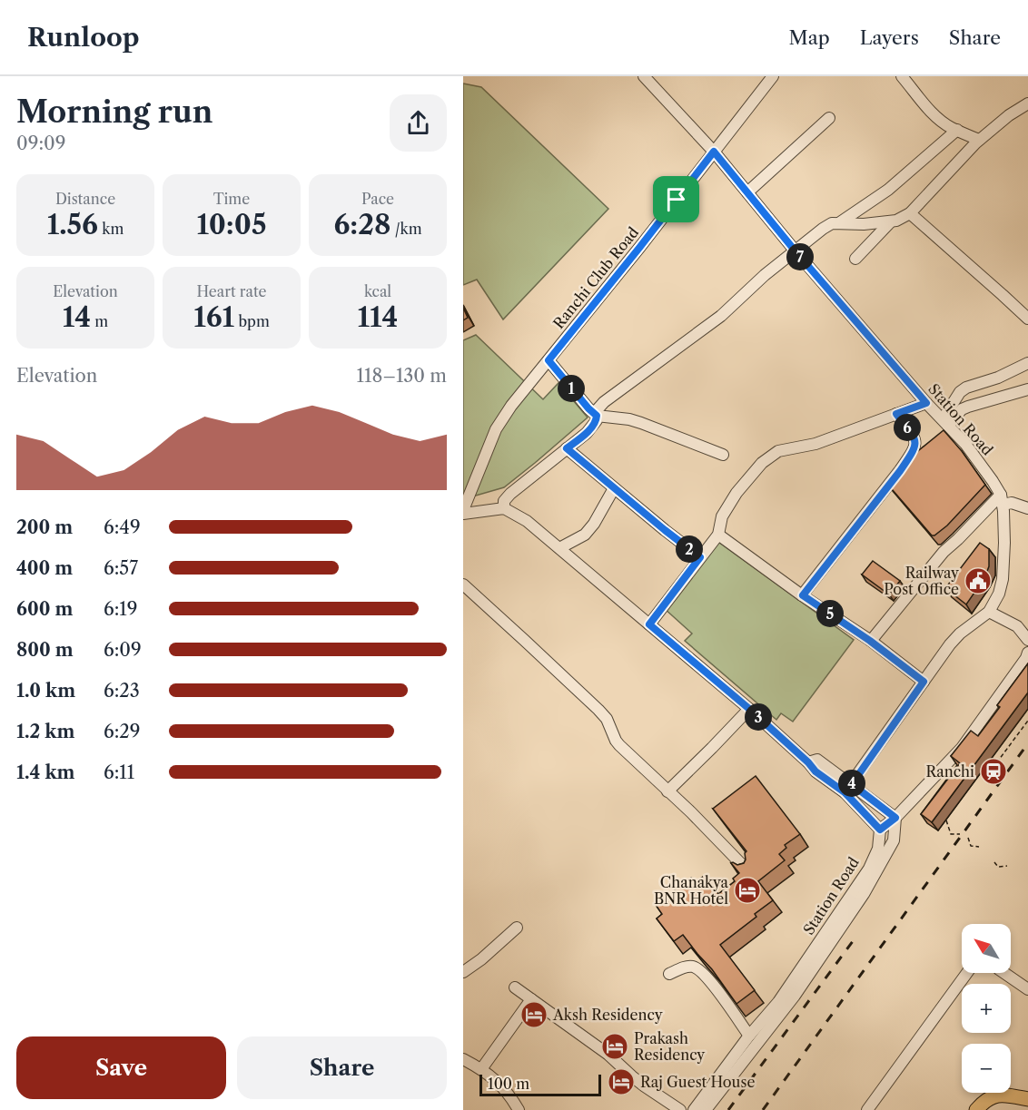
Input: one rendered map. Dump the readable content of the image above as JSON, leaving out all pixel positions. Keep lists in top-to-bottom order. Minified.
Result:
{"streets":{"street":["Ranchi Club Road","Station Road"]},"crossings":[["Ranchi Club Road","Station Road"]],"places":{"public building":["Railway Post Office"],"station":["Ranchi"],"hotel":["Chanakya BNR Hotel","Aksh Residency","Prakash Residency","Raj Guest House"]},"scale_bar":"100 m","north":"top left","page":{"header":"Runloop","nav":["Map","Layers","Share"],"heading":["Morning run","09:09"],"stats":[["Distance","1.56 km"],["Time","10:05"],["Pace","6:28 /km"],["Elevation","14 m"],["Heart rate","161 bpm"],["kcal","114"]],"pins":["7","1","6","2","5","3","4"],"chart":["Elevation","118–130 m"],"list":[{"name":"200 m","note":"6:49"},{"name":"400 m","note":"6:57"},{"name":"600 m","note":"6:19"},{"name":"800 m","note":"6:09"},{"name":"1.0 km","note":"6:23"},{"name":"1.2 km","note":"6:29"},{"name":"1.4 km","note":"6:11"}],"map_buttons":["+","−"],"buttons":["Save","Share"],"scale":"100 m"}}
